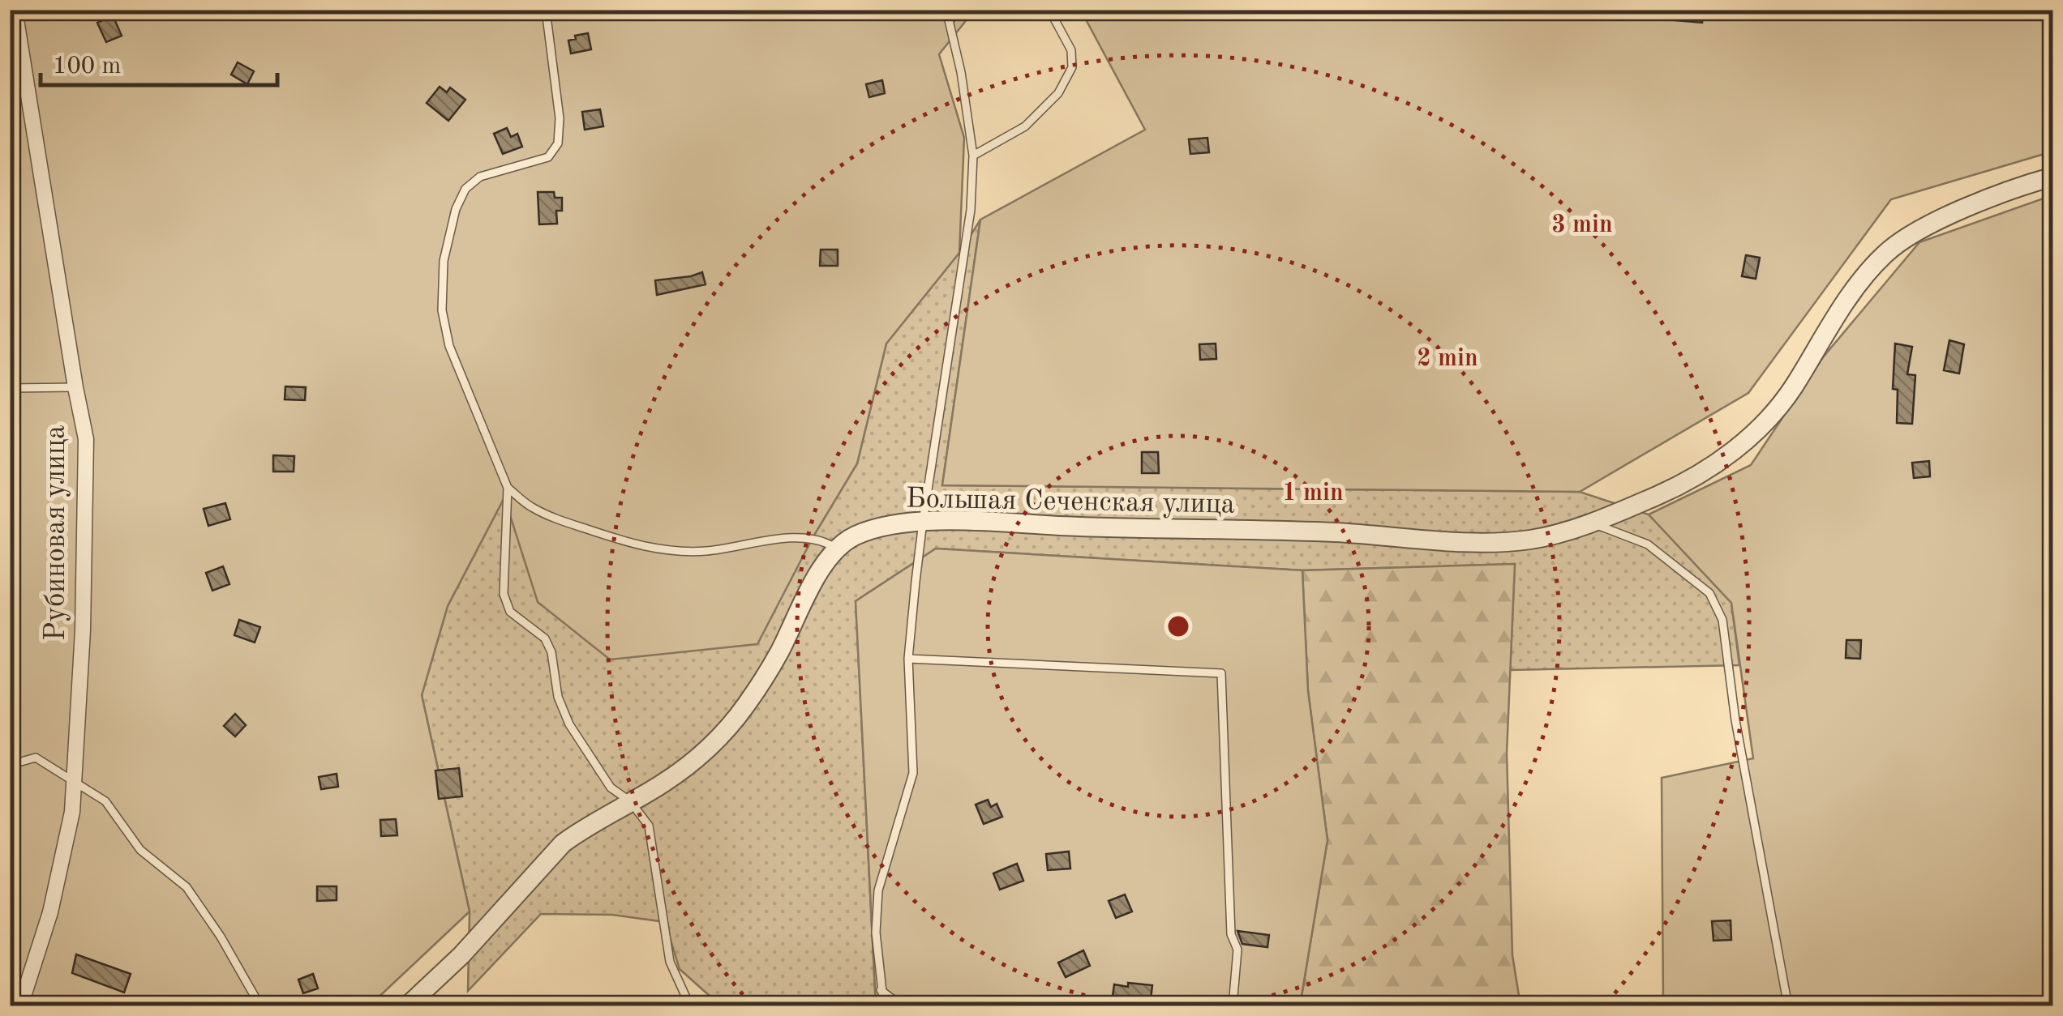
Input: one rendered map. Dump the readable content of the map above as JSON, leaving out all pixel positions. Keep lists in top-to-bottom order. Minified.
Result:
{"streets":{"street":["Большая Сеченская улица","Рубиновая улица"]},"scale_bar":"100 m","rings":["3 min","2 min","1 min"]}
